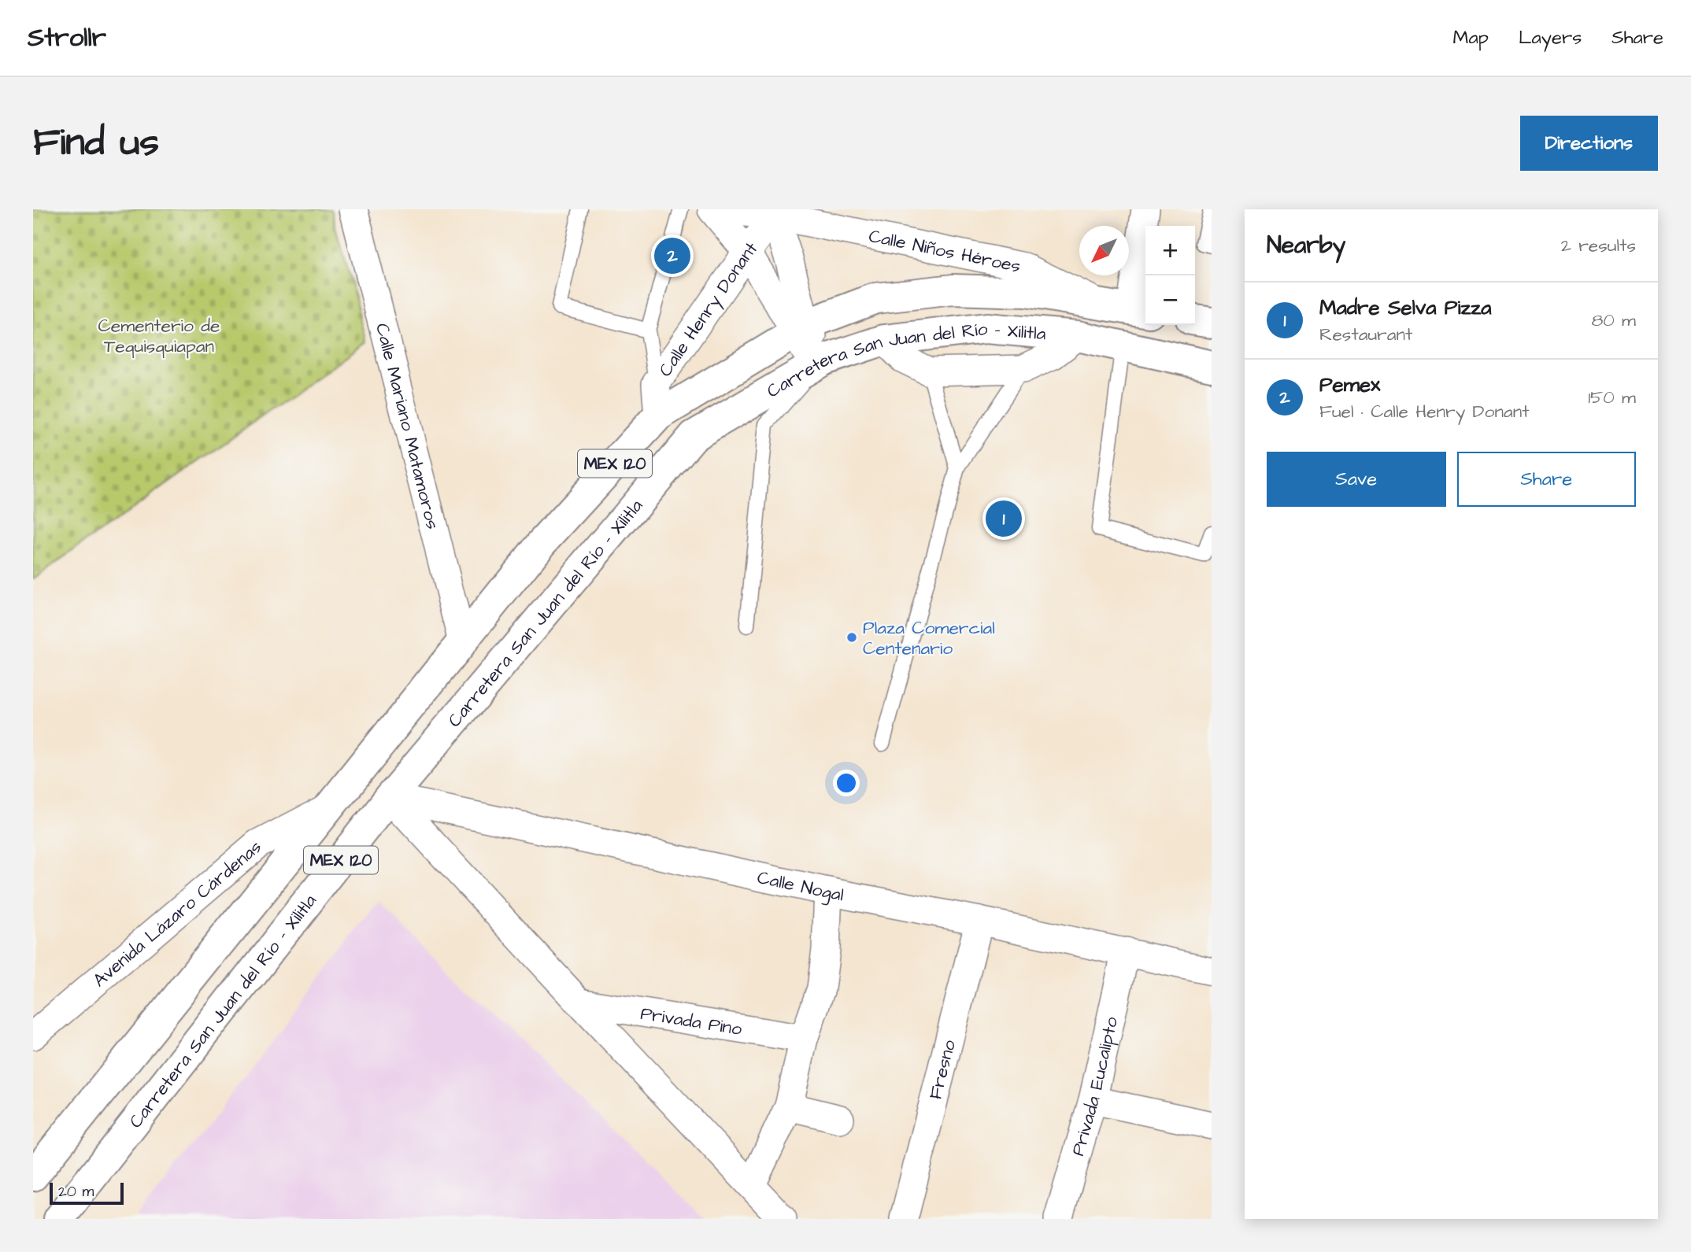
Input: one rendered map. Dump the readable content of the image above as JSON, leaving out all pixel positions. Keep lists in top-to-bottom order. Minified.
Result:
{"streets":{"main road":["Carretera San Juan del Río - Xilitla","MEX 120"],"street":["Calle Niños Héroes","Calle Henry Donant","Calle Mariano Matamoros","Calle Nogal","Avenida Lázaro Cárdenas","Privada Pino","Fresno","Privada Eucalipto"]},"crossings":[["Calle Niños Héroes","Calle Henry Donant"],["Calle Niños Héroes","MEX 120"],["Calle Henry Donant","MEX 120"],["Carretera San Juan del Río - Xilitla","Calle Nogal"],["Calle Mariano Matamoros","MEX 120"],["MEX 120","Avenida Lázaro Cárdenas"],["Calle Nogal","Fresno"],["Calle Nogal","Privada Eucalipto"]],"parks":["Cementerio de Tequisquiapan"],"places":["Plaza Comercial Centenario"],"scale_bar":"20 m","north":"bottom left","page":{"header":"Strollr","nav":["Map","Layers","Share"],"buttons":["Directions",["Save","Share"]],"title":"Find us","heading":["Nearby","2 results"],"map_buttons":["+","−"],"pins":["2","1"],"list":[{"mark":"1","name":"Madre Selva Pizza","note":"Restaurant","value":"80 m"},{"mark":"2","name":"Pemex","note":"Fuel · Calle Henry Donant","value":"150 m"}],"scale":"20 m"}}
